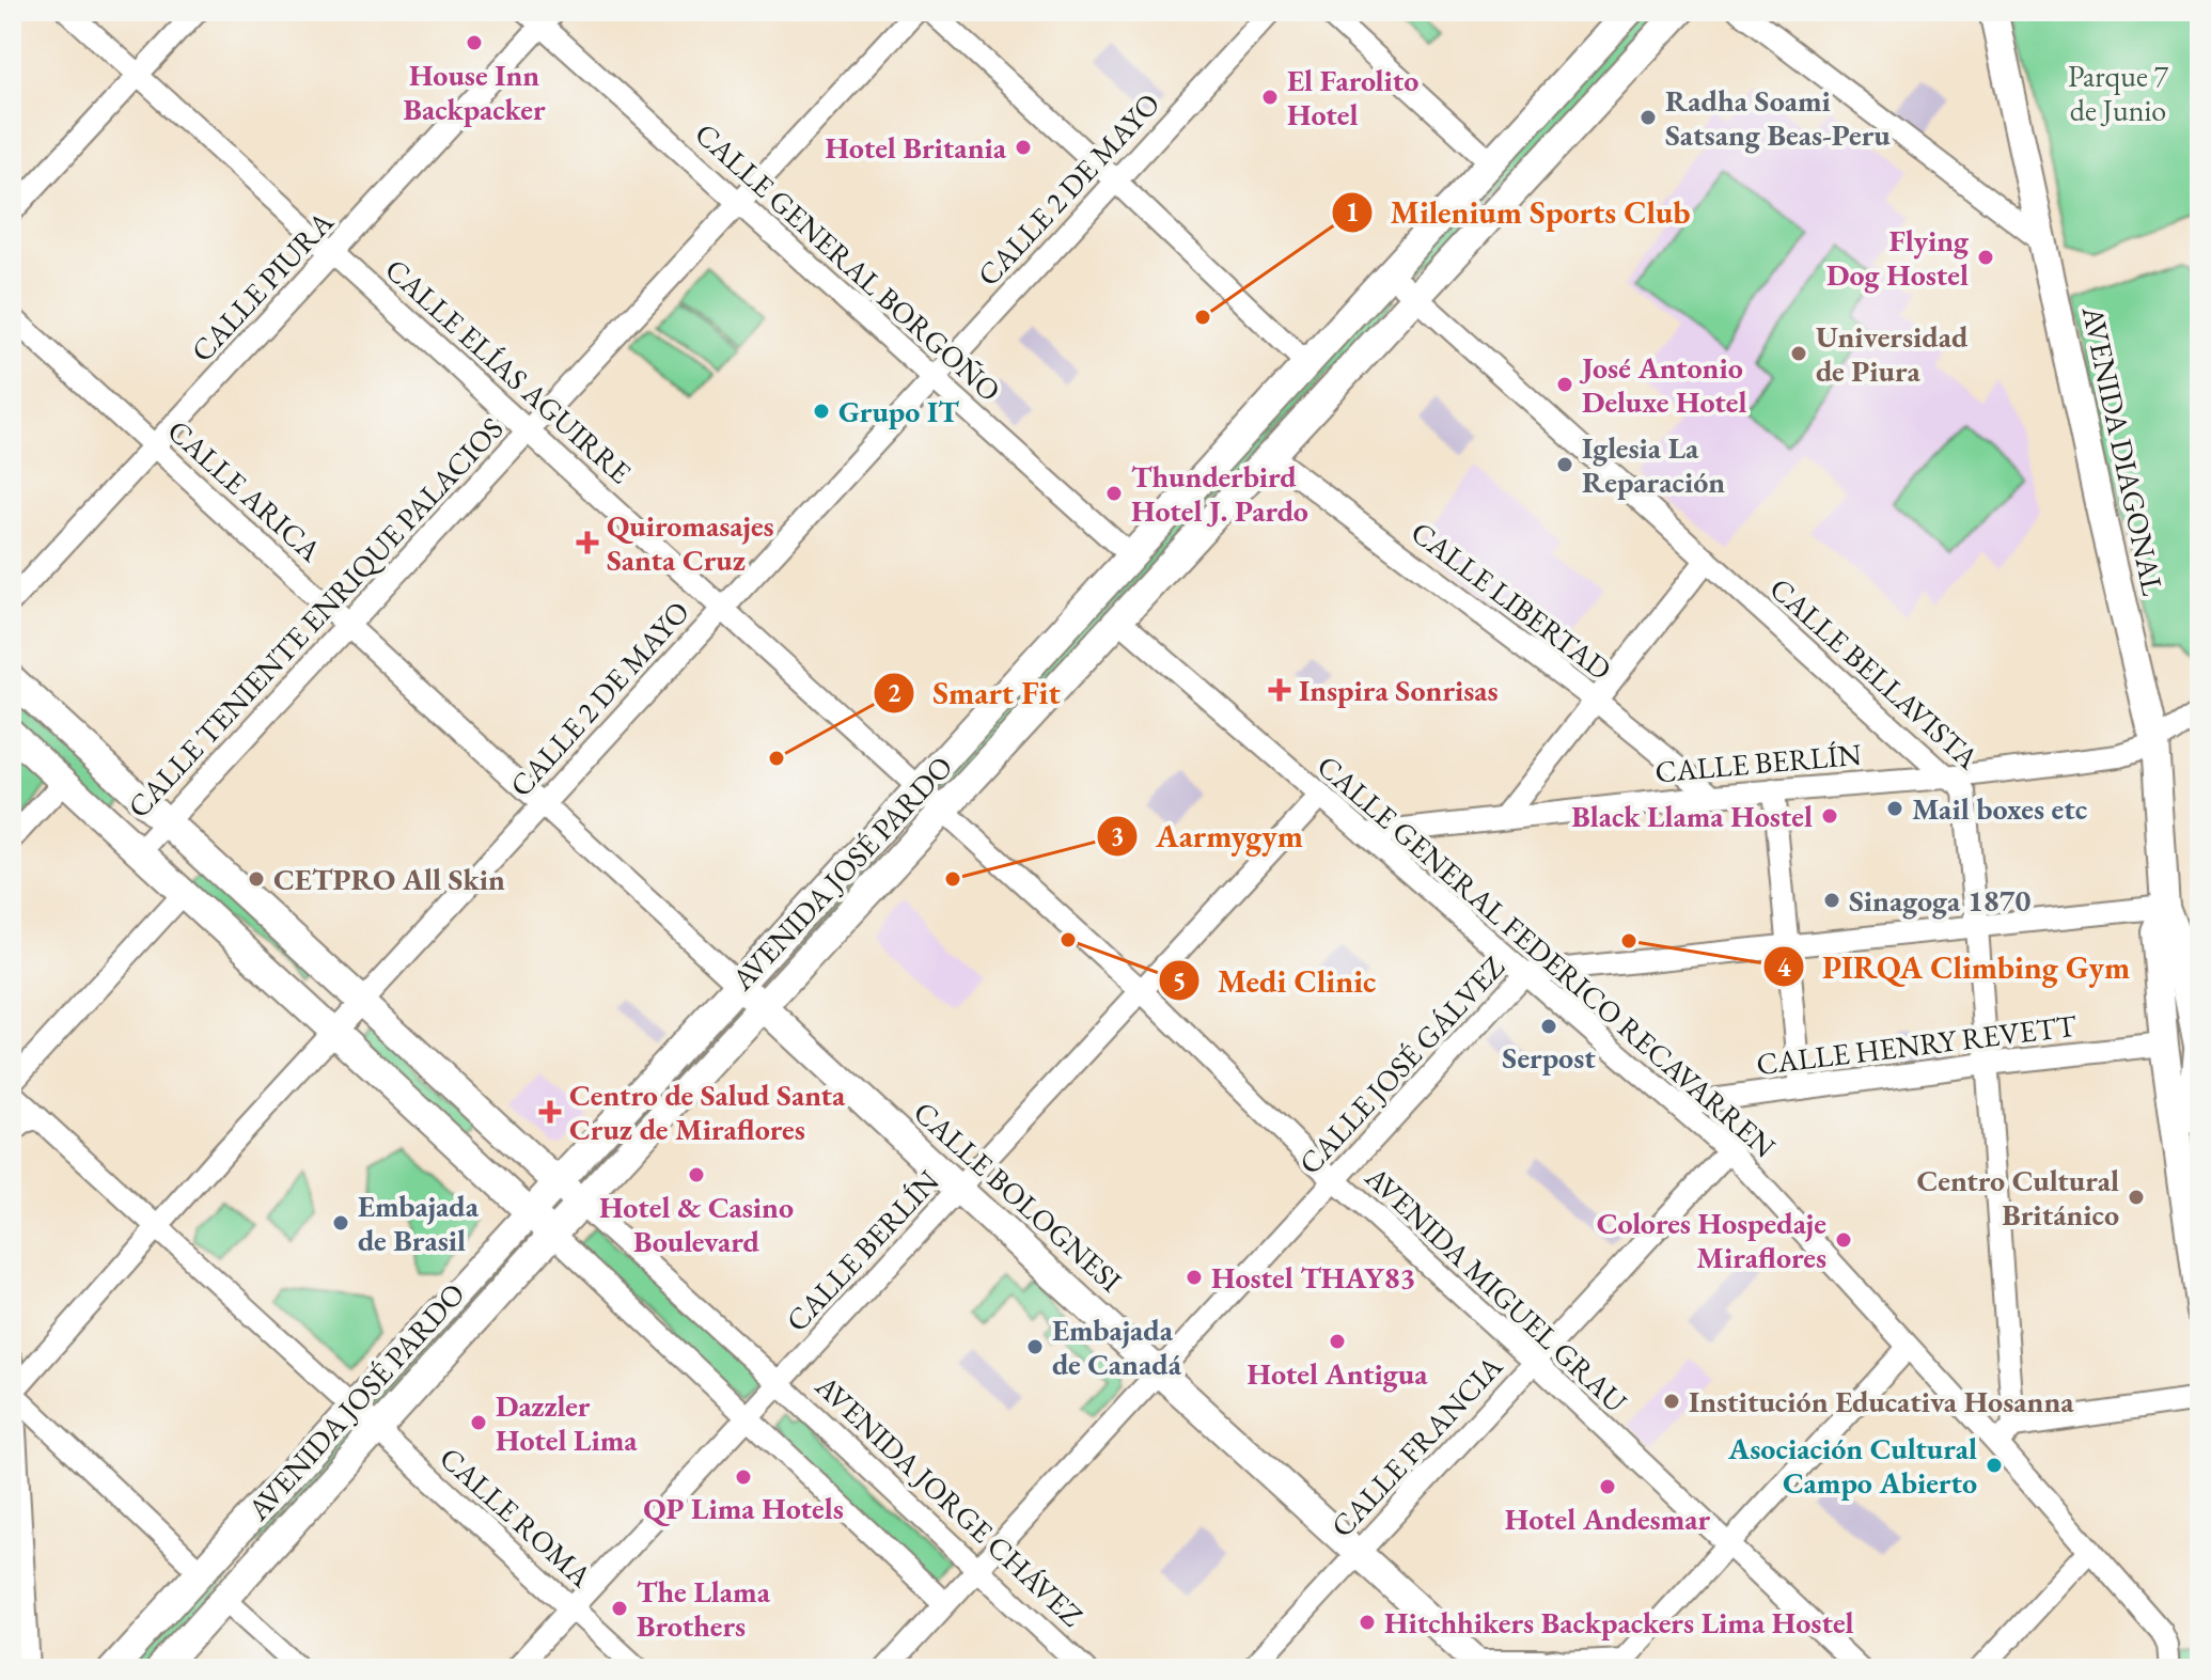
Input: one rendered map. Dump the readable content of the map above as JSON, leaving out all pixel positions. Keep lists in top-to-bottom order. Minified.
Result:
{"streets":{"main road":["AVENIDA DIAGONAL","AVENIDA JOSÉ PARDO","CALLE BOLOGNESI"],"street":["CALLE 2 DE MAYO","CALLE GENERAL BORGOÑO","CALLE PIURA","CALLE ELÍAS AGUIRRE","CALLE ARICA","CALLE LIBERTAD","CALLE TENIENTE ENRIQUE PALACIOS","CALLE BELLAVISTA","CALLE BERLÍN","CALLE GENERAL FEDERICO RECAVARREN","CALLE HENRY REVETT","CALLE JOSÉ GÁLVEZ","AVENIDA MIGUEL GRAU","CALLE FRANCIA","AVENIDA JORGE CHÁVEZ","CALLE ROMA"]},"crossings":[["CALLE 2 DE MAYO","CALLE GENERAL BORGOÑO"],["CALLE 2 DE MAYO","CALLE ELÍAS AGUIRRE"],["CALLE 2 DE MAYO","CALLE ARICA"],["CALLE 2 DE MAYO","CALLE ROMA"],["CALLE GENERAL BORGOÑO","CALLE PIURA"],["CALLE GENERAL BORGOÑO","CALLE TENIENTE ENRIQUE PALACIOS"],["CALLE GENERAL BORGOÑO","AVENIDA JOSÉ PARDO"],["CALLE PIURA","CALLE ELÍAS AGUIRRE"],["CALLE PIURA","CALLE ARICA"],["CALLE ELÍAS AGUIRRE","CALLE TENIENTE ENRIQUE PALACIOS"],["CALLE ELÍAS AGUIRRE","AVENIDA JOSÉ PARDO"],["CALLE ELÍAS AGUIRRE","AVENIDA MIGUEL GRAU"],["AVENIDA DIAGONAL","CALLE BERLÍN"],["AVENIDA DIAGONAL","CALLE JOSÉ GÁLVEZ"],["CALLE ARICA","CALLE TENIENTE ENRIQUE PALACIOS"],["CALLE ARICA","AVENIDA JOSÉ PARDO"],["CALLE ARICA","CALLE BOLOGNESI"],["CALLE LIBERTAD","CALLE BERLÍN"],["CALLE LIBERTAD","AVENIDA JOSÉ PARDO"],["CALLE BELLAVISTA","CALLE BERLÍN"],["CALLE BELLAVISTA","AVENIDA JOSÉ PARDO"],["CALLE BELLAVISTA","CALLE HENRY REVETT"],["CALLE BELLAVISTA","CALLE JOSÉ GÁLVEZ"],["CALLE BERLÍN","CALLE GENERAL FEDERICO RECAVARREN"],["CALLE BERLÍN","CALLE BOLOGNESI"],["CALLE BERLÍN","AVENIDA MIGUEL GRAU"],["CALLE BERLÍN","AVENIDA JORGE CHÁVEZ"],["CALLE BERLÍN","CALLE ROMA"],["AVENIDA JOSÉ PARDO","CALLE GENERAL FEDERICO RECAVARREN"],["AVENIDA JOSÉ PARDO","CALLE BOLOGNESI"],["AVENIDA JOSÉ PARDO","AVENIDA MIGUEL GRAU"],["AVENIDA JOSÉ PARDO","AVENIDA JORGE CHÁVEZ"],["AVENIDA JOSÉ PARDO","CALLE ROMA"],["CALLE GENERAL FEDERICO RECAVARREN","CALLE HENRY REVETT"],["CALLE GENERAL FEDERICO RECAVARREN","CALLE JOSÉ GÁLVEZ"],["CALLE GENERAL FEDERICO RECAVARREN","CALLE FRANCIA"],["CALLE JOSÉ GÁLVEZ","CALLE BOLOGNESI"],["CALLE JOSÉ GÁLVEZ","AVENIDA MIGUEL GRAU"],["CALLE JOSÉ GÁLVEZ","AVENIDA JORGE CHÁVEZ"],["CALLE BOLOGNESI","CALLE FRANCIA"],["AVENIDA MIGUEL GRAU","CALLE FRANCIA"]],"parks":["Parque 7 de Junio"],"places":{"other":["House Inn Backpacker","El Farolito Hotel","Radha Soami Satsang Beas-Peru","Hotel Britania","Flying Dog Hostel","Milenium Sports Club","Universidad de Piura","José Antonio Deluxe Hotel","Grupo IT","Iglesia La Reparación","Thunderbird Hotel J. Pardo","Smart Fit","Mail boxes etc","Black Llama Hostel","CETPRO All Skin","Aarmygym","Sinagoga 1870","Medi Clinic","PIRQA Climbing Gym","Serpost","Hotel & Casino Boulevard","Centro Cultural Británico","Embajada de Brasil","Colores Hospedaje Miraflores","Hostel THAY83","Hotel Antigua","Embajada de Canadá","Institución Educativa Hosanna","Dazzler Hotel Lima","Asociación Cultural Campo Abierto","QP Lima Hotels","Hotel Andesmar","The Llama Brothers","Hitchhikers Backpackers Lima Hostel"],"health":["Quiromasajes Santa Cruz","Inspira Sonrisas","Centro de Salud Santa Cruz de Miraflores"]}}
